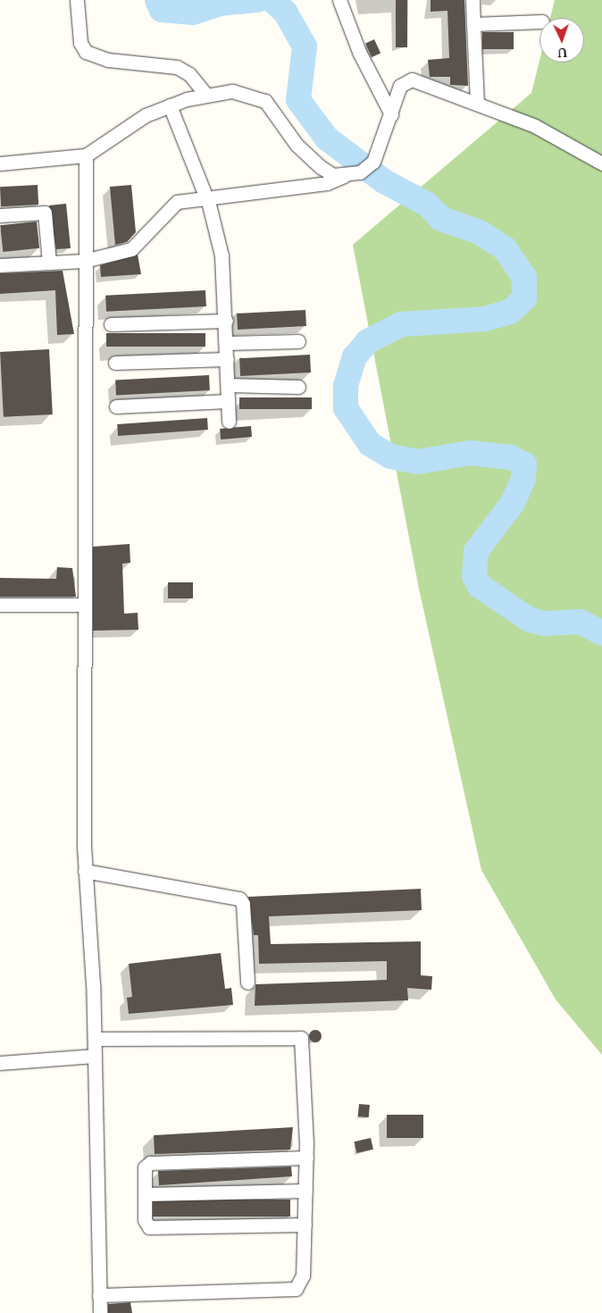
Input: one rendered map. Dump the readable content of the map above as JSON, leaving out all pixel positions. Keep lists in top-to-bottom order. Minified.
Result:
{"north":"bottom"}
